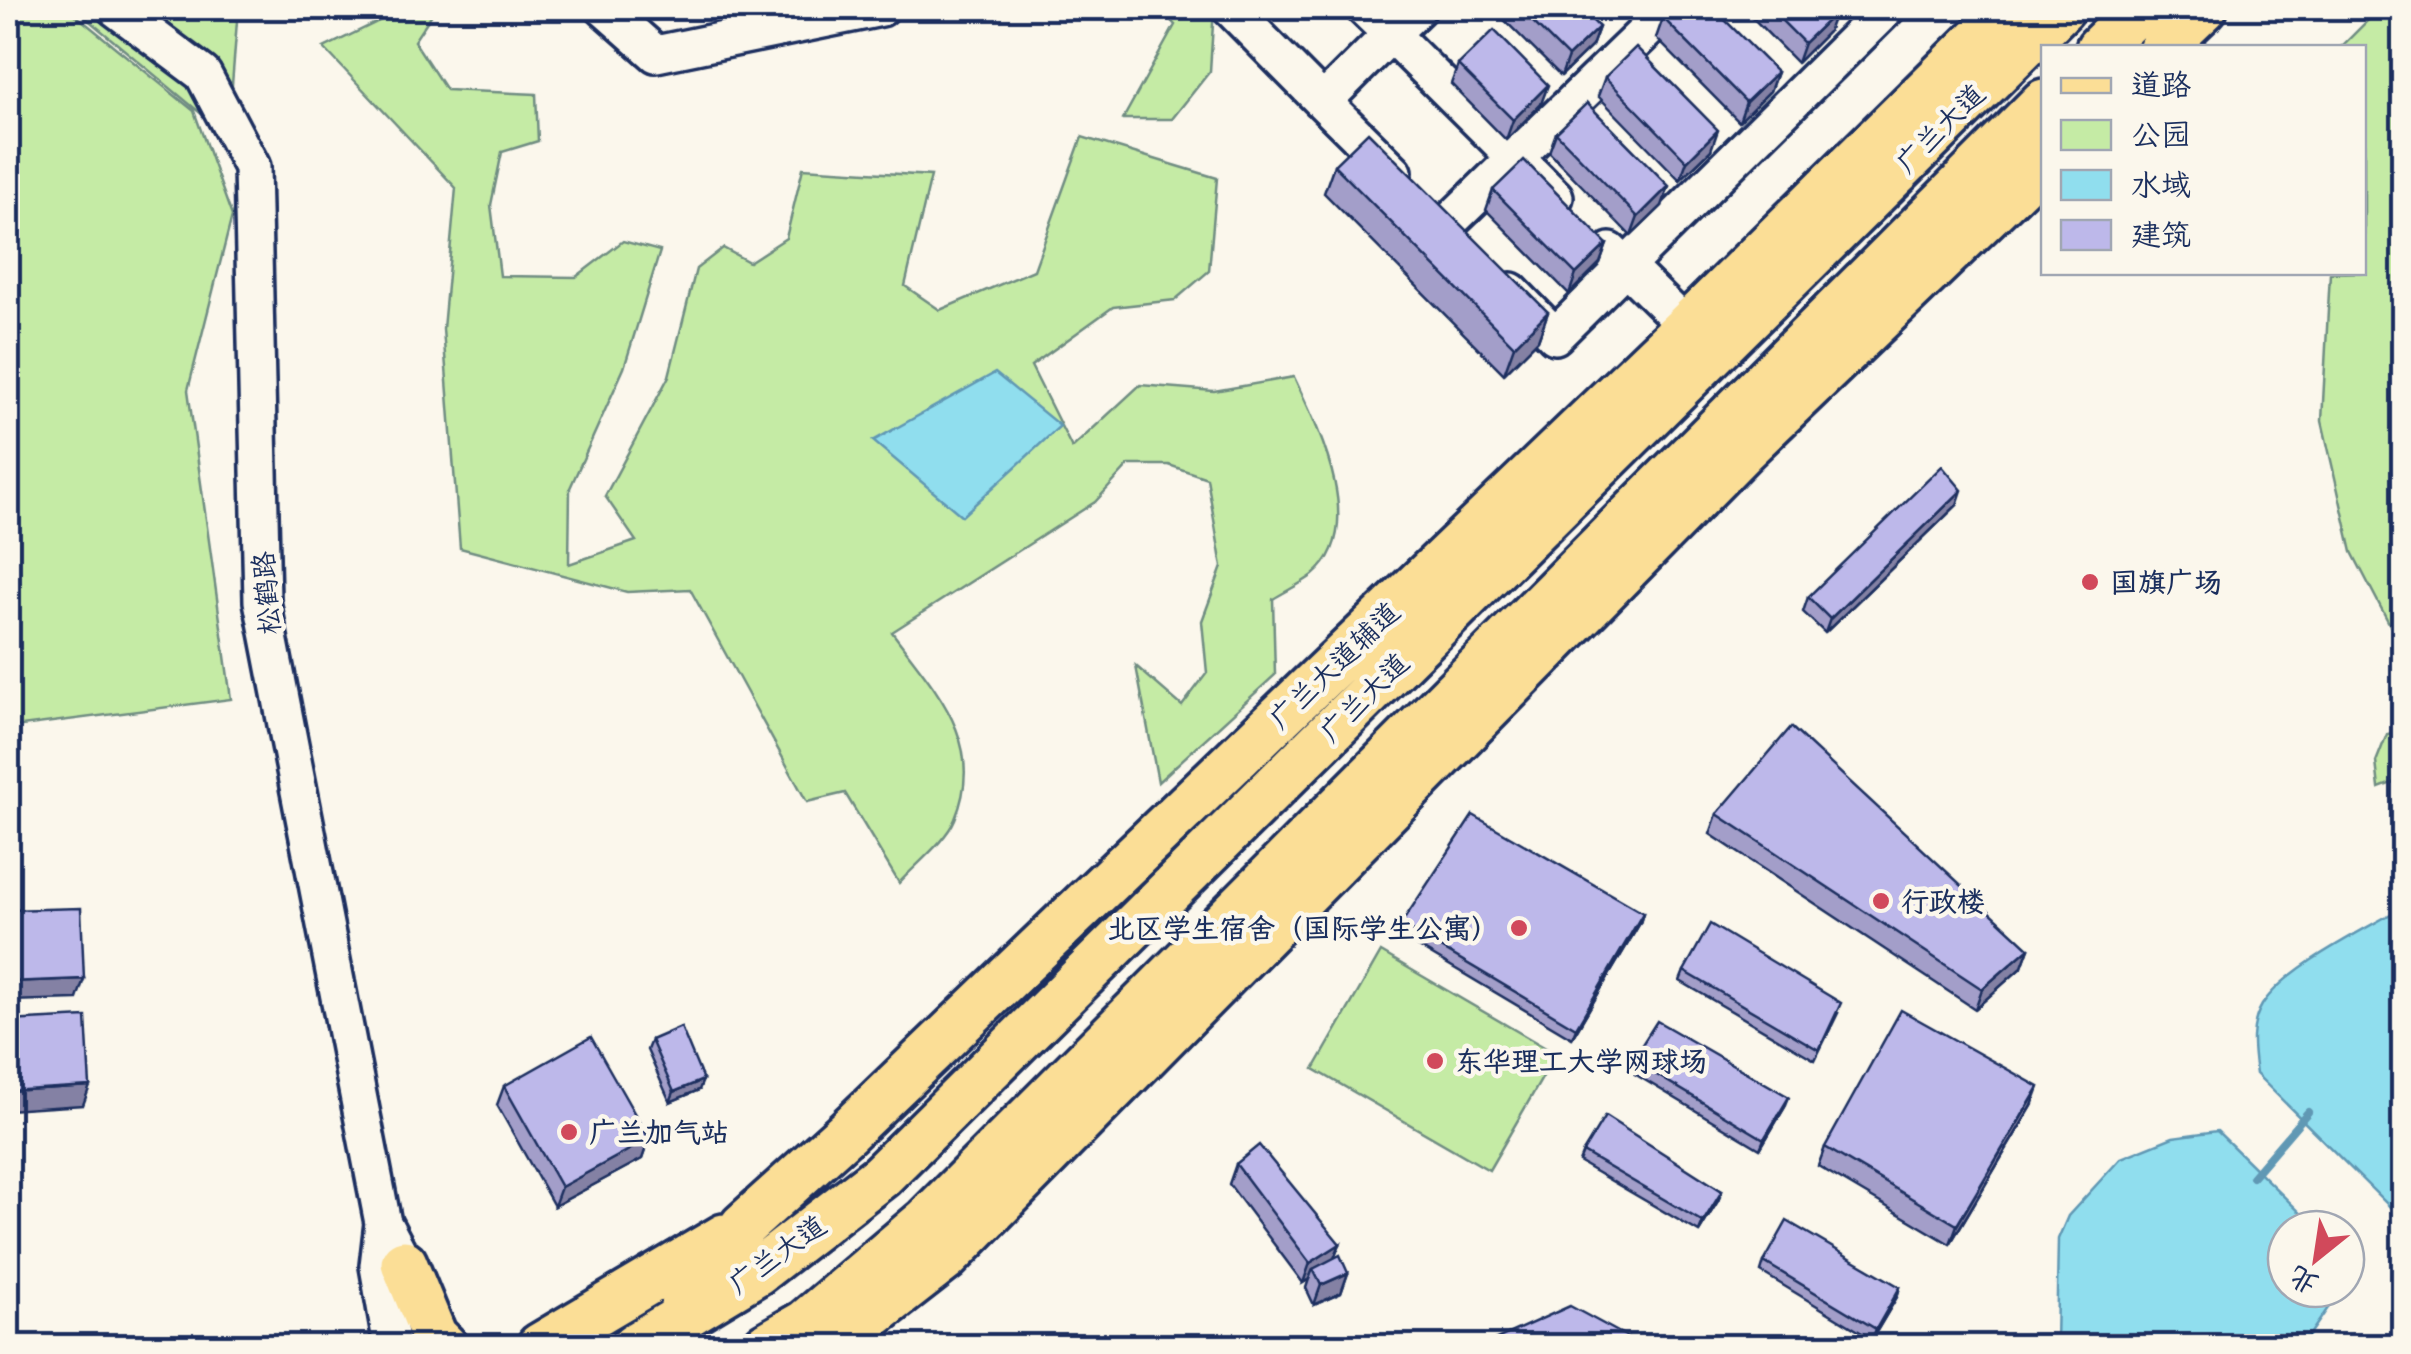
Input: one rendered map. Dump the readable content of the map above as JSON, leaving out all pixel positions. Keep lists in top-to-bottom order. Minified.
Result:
{"streets":{"main road":["广兰大道","广兰大道辅道"],"street":["松鹤路"]},"crossings":[["广兰大道","广兰大道辅道"]],"places":["国旗广场","行政楼","北区学生宿舍（国际学生公寓）","东华理工大学网球场","广兰加气站"],"legend":["道路","公园","水域","建筑"],"north":"bottom left"}
